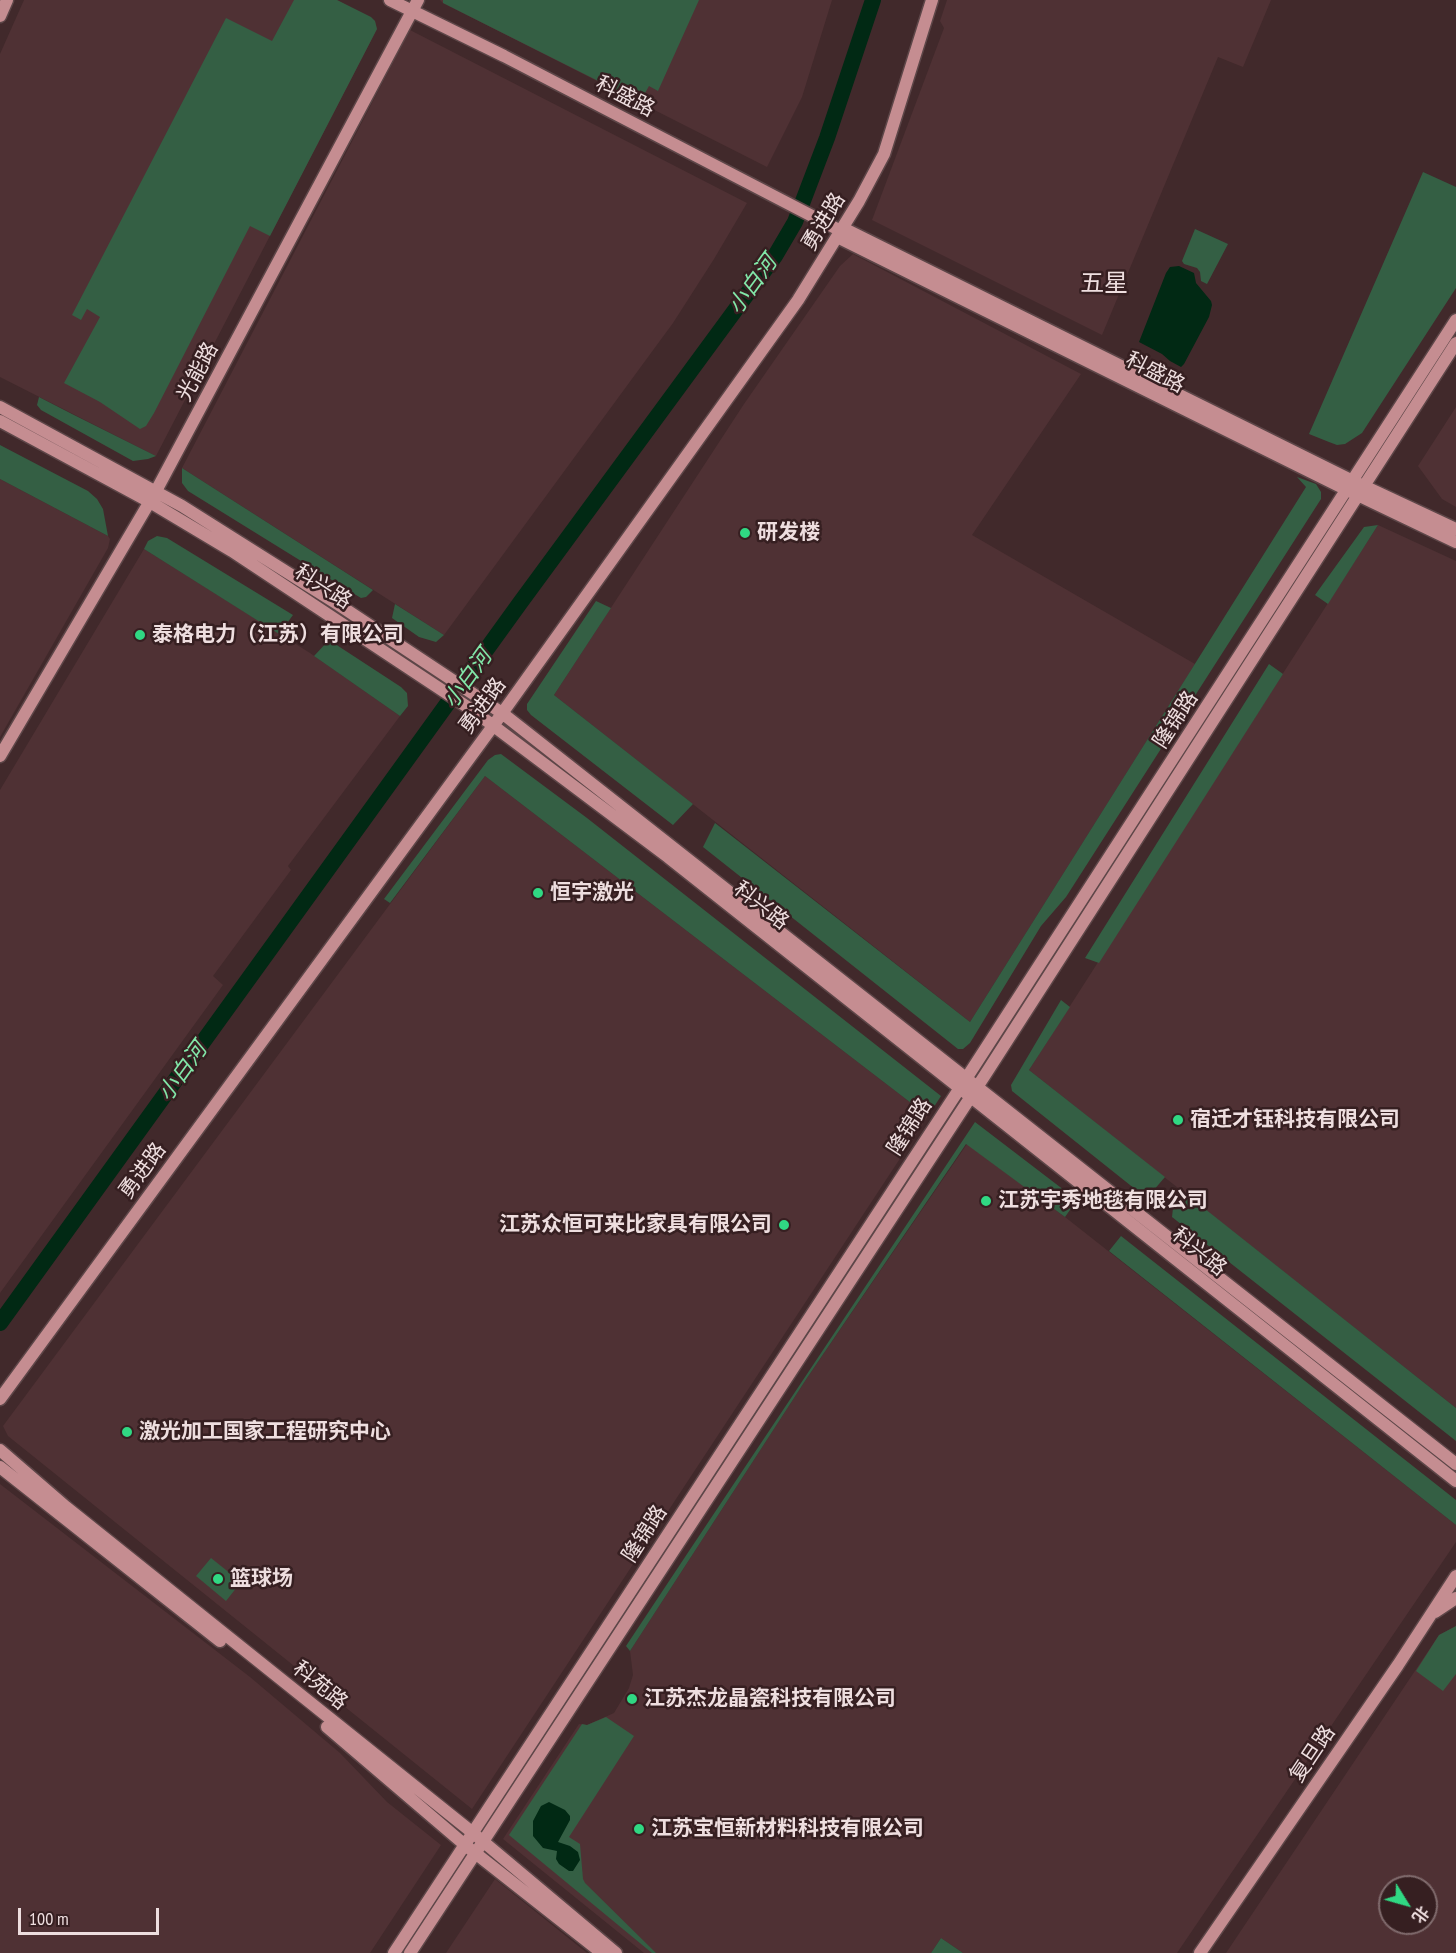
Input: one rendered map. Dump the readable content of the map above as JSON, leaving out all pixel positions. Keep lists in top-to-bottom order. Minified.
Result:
{"streets":{"main road":["科盛路","勇进路","光能路","科兴路","隆锦路","科苑路","复旦路"]},"crossings":[["科盛路","勇进路"],["科盛路","光能路"],["科盛路","隆锦路"],["勇进路","科兴路"],["光能路","科兴路"],["科兴路","隆锦路"],["隆锦路","科苑路"]],"districts":["五星"],"water":["小白河"],"places":["研发楼","泰格电力（江苏）有限公司","恒宇激光","宿迁才钰科技有限公司","江苏宇秀地毯有限公司","江苏众恒可来比家具有限公司","激光加工国家工程研究中心","篮球场","江苏杰龙晶瓷科技有限公司","江苏宝恒新材料科技有限公司"],"scale_bar":"100 m","north":"bottom right"}
